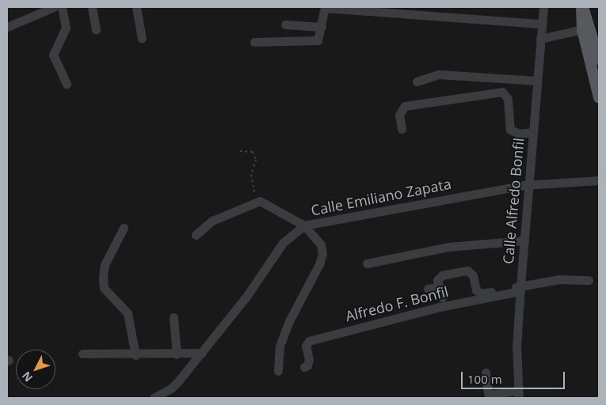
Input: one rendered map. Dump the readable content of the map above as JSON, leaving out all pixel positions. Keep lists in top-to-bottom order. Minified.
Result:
{"streets":{"street":["Calle Emiliano Zapata","Calle Alfredo Bonfil","Alfredo F. Bonfil"]},"crossings":[["Calle Emiliano Zapata","Calle Alfredo Bonfil"],["Calle Alfredo Bonfil","Alfredo F. Bonfil"]],"scale_bar":"100 m","north":"bottom left"}
